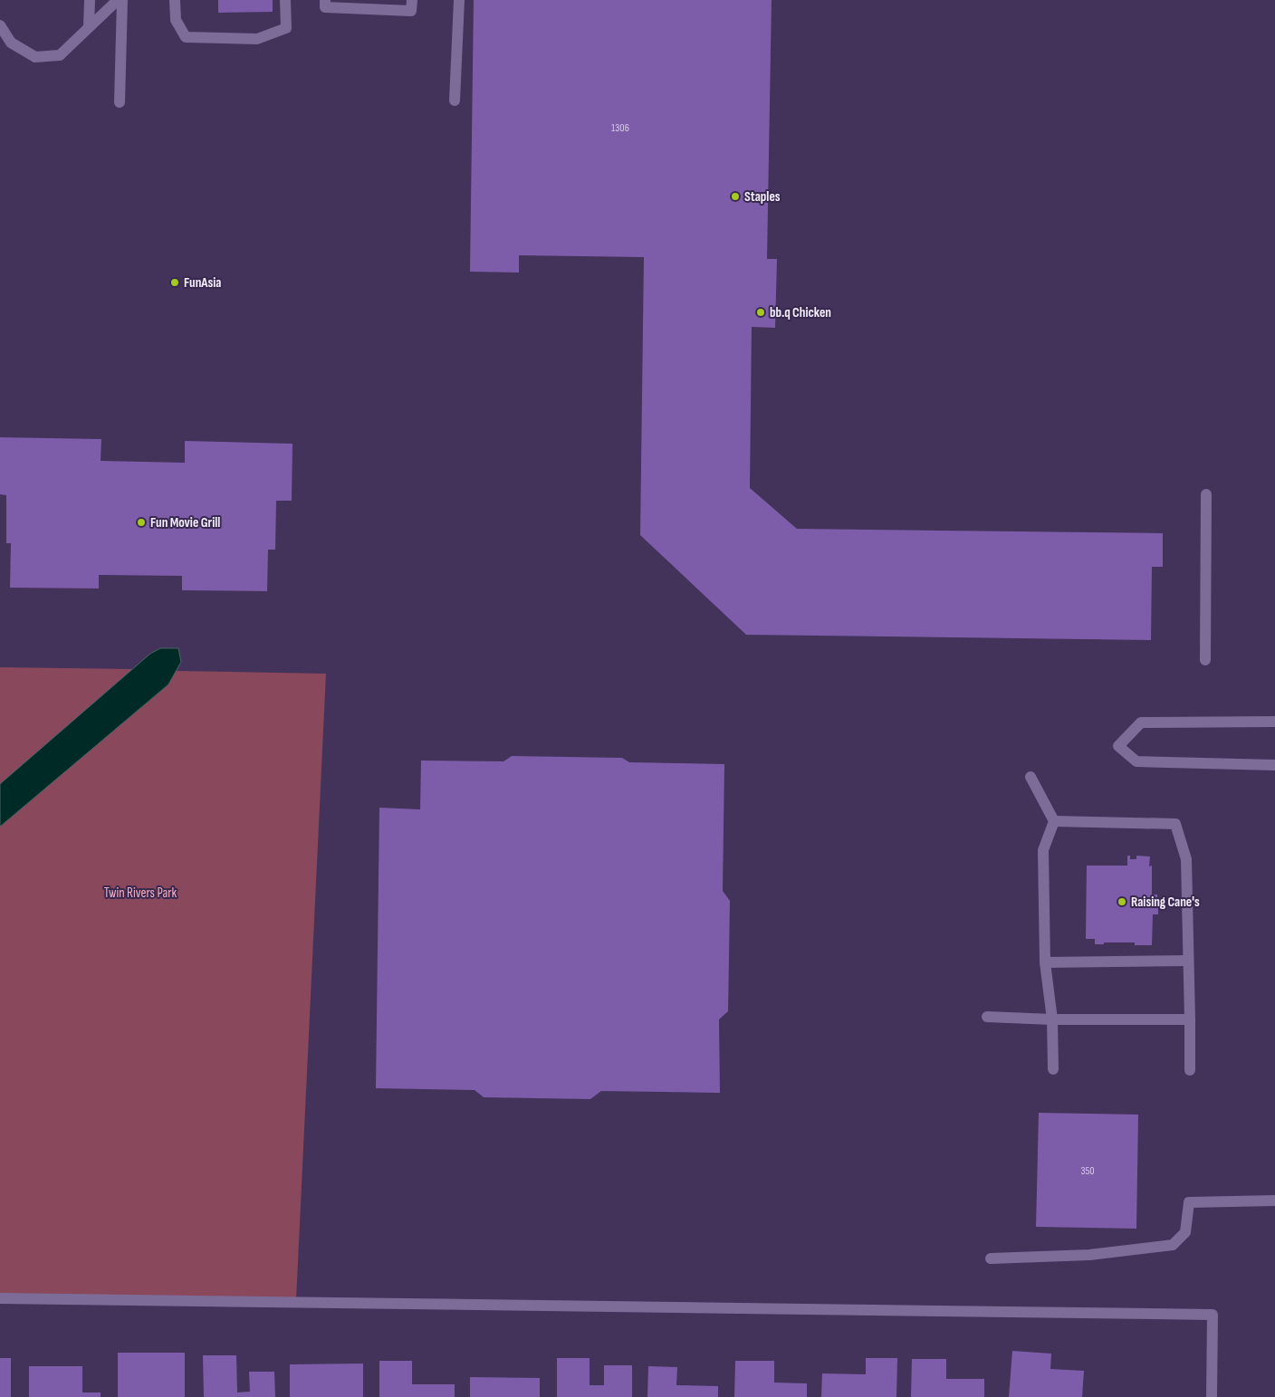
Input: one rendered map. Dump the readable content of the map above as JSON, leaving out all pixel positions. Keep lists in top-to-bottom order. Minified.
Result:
{"parks":["Twin Rivers Park"],"places":["Staples","FunAsia","bb.q Chicken","Fun Movie Grill","Raising Cane's"],"house_numbers":["1306","350"]}
